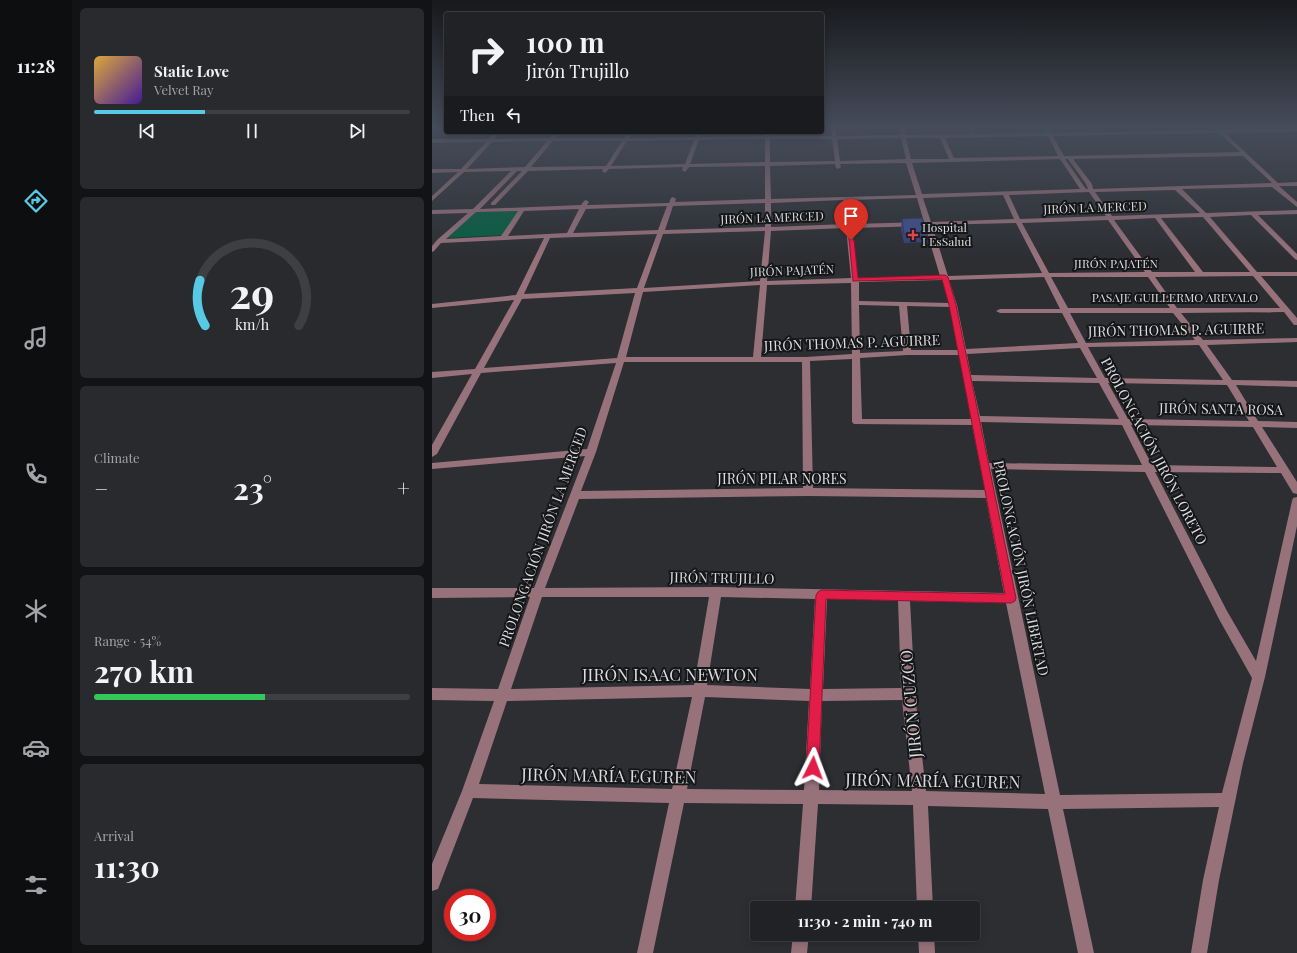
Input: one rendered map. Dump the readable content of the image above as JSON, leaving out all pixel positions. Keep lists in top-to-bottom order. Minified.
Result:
{"streets":{"street":["JIRÓN LA MERCED","JIRÓN PAJATÉN","PASAJE GUILLERMO AREVALO","JIRÓN THOMAS P. AGUIRRE","JIRÓN SANTA ROSA","PROLONGACIÓN JIRÓN LORETO","JIRÓN PILAR NORES","PROLONGACIÓN JIRÓN LA MERCED","PROLONGACIÓN JIRÓN LIBERTAD","JIRÓN TRUJILLO","JIRÓN ISAAC NEWTON","JIRÓN CUZCO","JIRÓN MARÍA EGUREN"]},"crossings":[["JIRÓN LA MERCED","PROLONGACIÓN JIRÓN LORETO"],["JIRÓN LA MERCED","PROLONGACIÓN JIRÓN LA MERCED"],["JIRÓN LA MERCED","PROLONGACIÓN JIRÓN LIBERTAD"],["JIRÓN PAJATÉN","PROLONGACIÓN JIRÓN LORETO"],["JIRÓN PAJATÉN","PROLONGACIÓN JIRÓN LA MERCED"],["JIRÓN PAJATÉN","PROLONGACIÓN JIRÓN LIBERTAD"],["PASAJE GUILLERMO AREVALO","PROLONGACIÓN JIRÓN LORETO"],["JIRÓN THOMAS P. AGUIRRE","JIRÓN SANTA ROSA"],["JIRÓN THOMAS P. AGUIRRE","PROLONGACIÓN JIRÓN LORETO"],["JIRÓN THOMAS P. AGUIRRE","PROLONGACIÓN JIRÓN LA MERCED"],["JIRÓN THOMAS P. AGUIRRE","PROLONGACIÓN JIRÓN LIBERTAD"],["JIRÓN SANTA ROSA","PROLONGACIÓN JIRÓN LORETO"],["JIRÓN SANTA ROSA","PROLONGACIÓN JIRÓN LIBERTAD"],["JIRÓN PILAR NORES","PROLONGACIÓN JIRÓN LA MERCED"],["JIRÓN PILAR NORES","PROLONGACIÓN JIRÓN LIBERTAD"],["PROLONGACIÓN JIRÓN LA MERCED","JIRÓN TRUJILLO"],["PROLONGACIÓN JIRÓN LA MERCED","JIRÓN ISAAC NEWTON"],["PROLONGACIÓN JIRÓN LA MERCED","JIRÓN MARÍA EGUREN"],["PROLONGACIÓN JIRÓN LIBERTAD","JIRÓN TRUJILLO"],["PROLONGACIÓN JIRÓN LIBERTAD","JIRÓN MARÍA EGUREN"],["JIRÓN TRUJILLO","JIRÓN CUZCO"],["JIRÓN ISAAC NEWTON","JIRÓN CUZCO"],["JIRÓN CUZCO","JIRÓN MARÍA EGUREN"]],"places":{"health":["Hospital I EsSalud"]},"page":{"tabs":"11:28","turn":["100 m","Jirón Trujillo"],"song":["Static Love","Velvet Ray"],"then":"Then","tile":["Climate",["Range · 54%","270 km"],["Arrival","11:30"]],"heat":["−","23°","+"],"limit":"30","trip":"11:30 · 2 min · 740 m","gauge":["29","km/h"]}}
